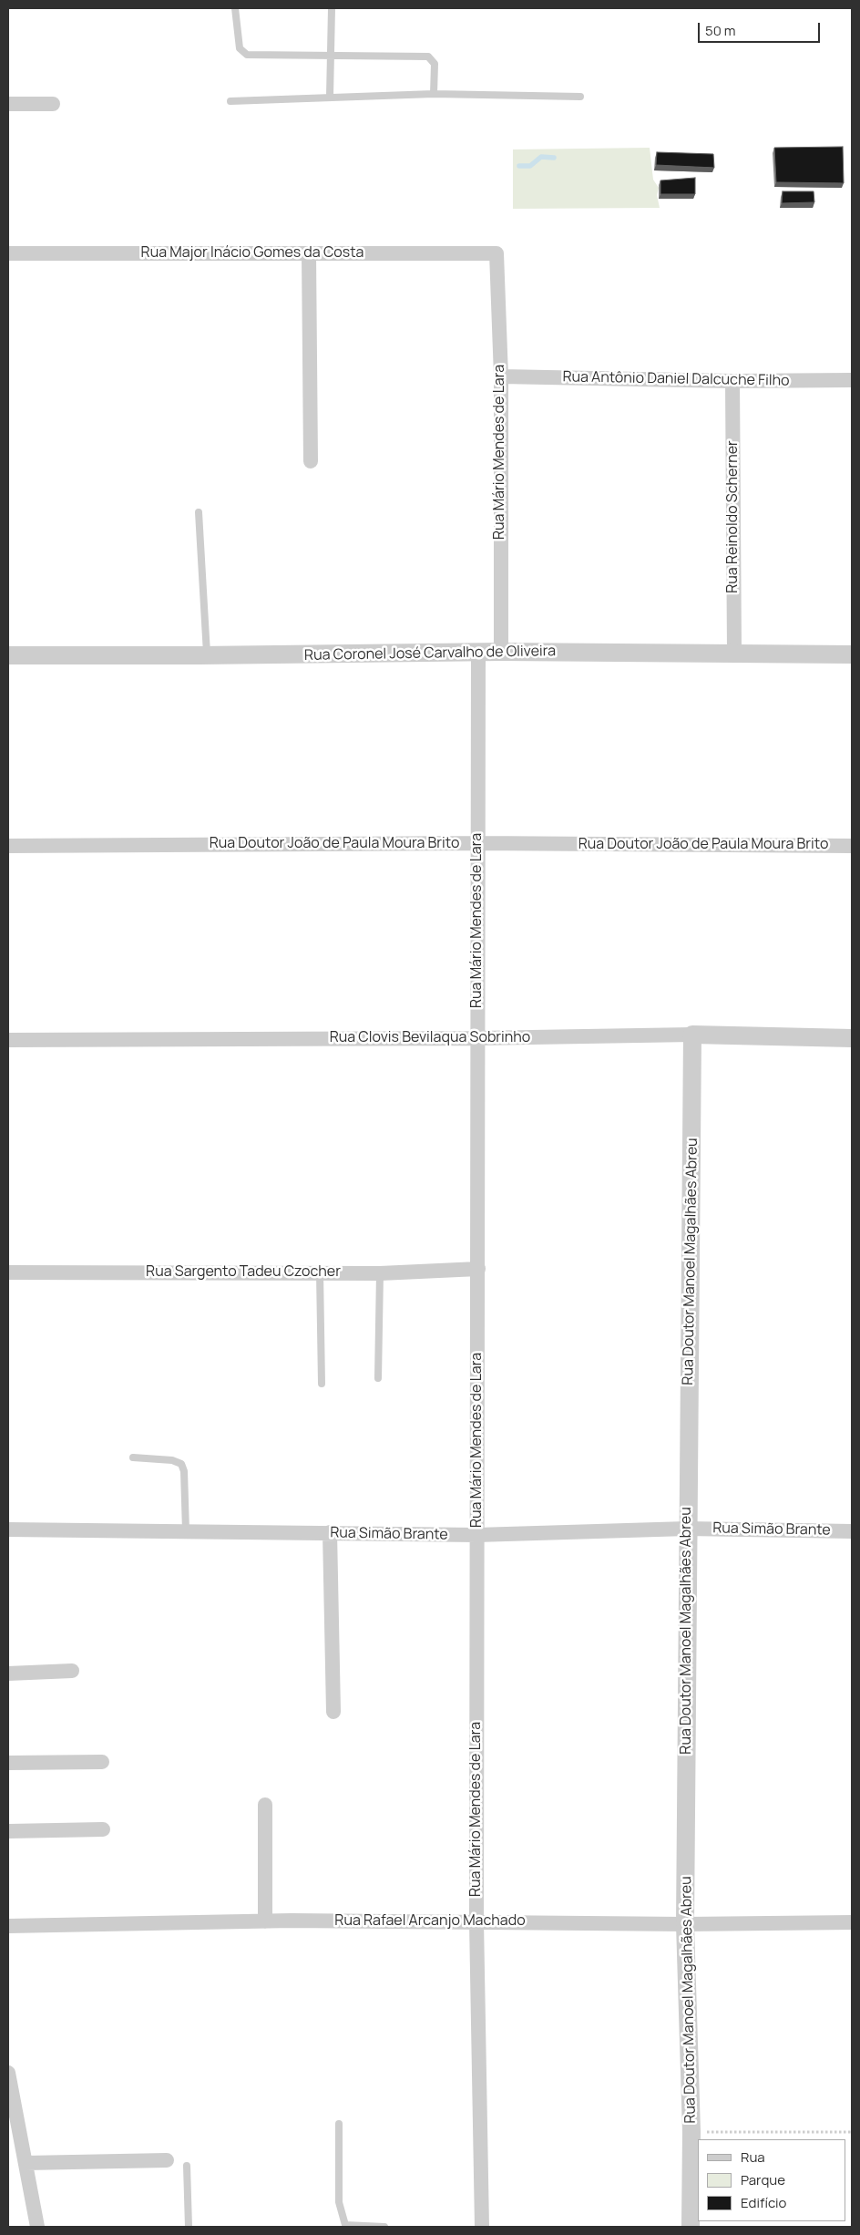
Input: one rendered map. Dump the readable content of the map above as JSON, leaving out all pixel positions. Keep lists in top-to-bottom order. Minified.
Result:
{"streets":{"street":["Rua Major Inácio Gomes da Costa","Rua Antônio Daniel Dalcuche Filho","Rua Mário Mendes de Lara","Rua Reinoldo Scherner","Rua Coronel José Carvalho de Oliveira","Rua Doutor João de Paula Moura Brito","Rua Clovis Bevilaqua Sobrinho","Rua Doutor Manoel Magalhães Abreu","Rua Sargento Tadeu Czocher","Rua Simão Brante","Rua Rafael Arcanjo Machado"]},"crossings":[["Rua Major Inácio Gomes da Costa","Rua Mário Mendes de Lara"],["Rua Antônio Daniel Dalcuche Filho","Rua Mário Mendes de Lara"],["Rua Antônio Daniel Dalcuche Filho","Rua Reinoldo Scherner"],["Rua Mário Mendes de Lara","Rua Coronel José Carvalho de Oliveira"],["Rua Mário Mendes de Lara","Rua Doutor João de Paula Moura Brito"],["Rua Mário Mendes de Lara","Rua Clovis Bevilaqua Sobrinho"],["Rua Mário Mendes de Lara","Rua Sargento Tadeu Czocher"],["Rua Mário Mendes de Lara","Rua Simão Brante"],["Rua Mário Mendes de Lara","Rua Rafael Arcanjo Machado"],["Rua Reinoldo Scherner","Rua Coronel José Carvalho de Oliveira"],["Rua Clovis Bevilaqua Sobrinho","Rua Doutor Manoel Magalhães Abreu"],["Rua Doutor Manoel Magalhães Abreu","Rua Simão Brante"],["Rua Doutor Manoel Magalhães Abreu","Rua Rafael Arcanjo Machado"]],"legend":["Rua","Parque","Edifício"],"scale_bar":"50 m"}
